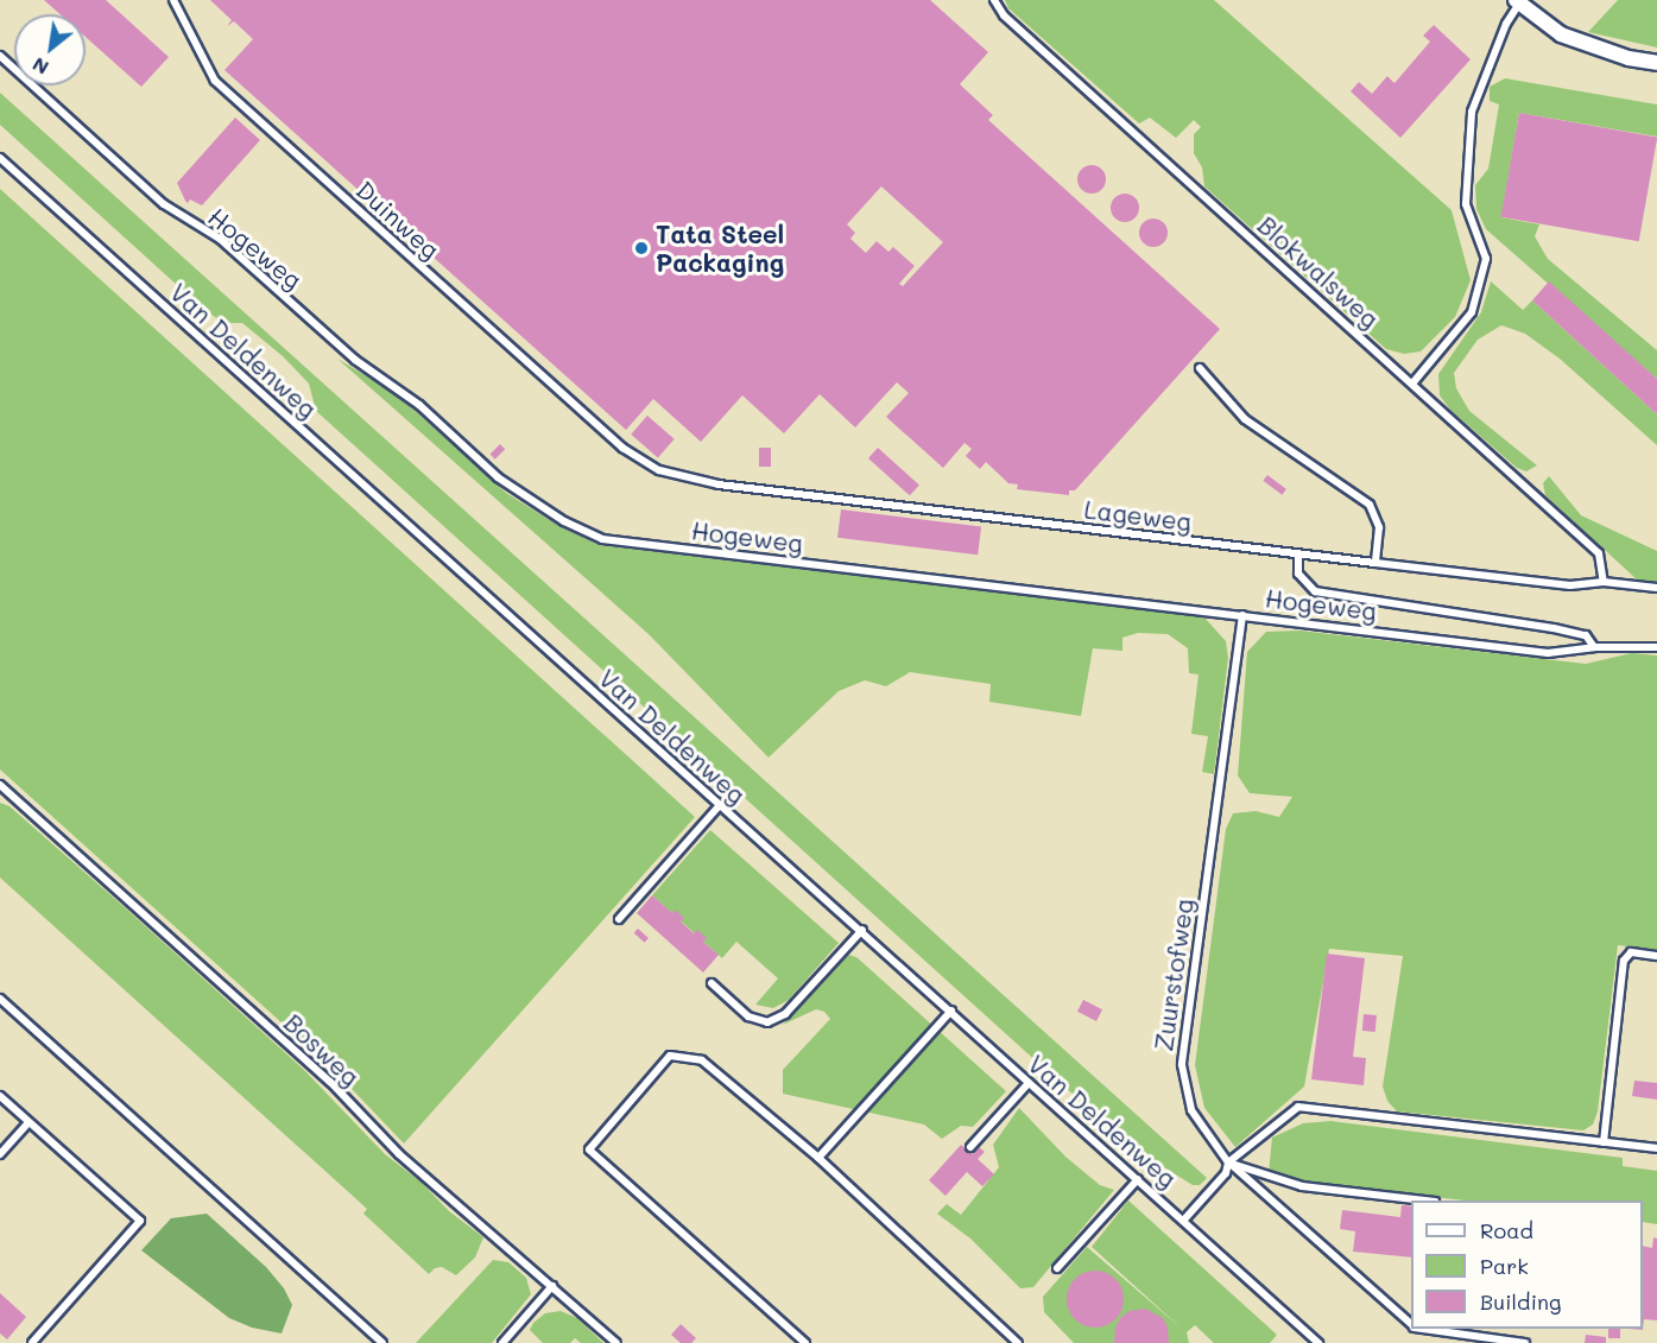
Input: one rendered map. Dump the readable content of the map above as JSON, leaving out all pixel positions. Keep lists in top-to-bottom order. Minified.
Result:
{"streets":{"lane":["Duinweg","Hogeweg","Blokwalsweg","Van Deldenweg","Lageweg","Zuurstofweg","Bosweg"]},"crossings":[["Duinweg","Lageweg"],["Hogeweg","Zuurstofweg"],["Blokwalsweg","Lageweg"]],"places":["Tata Steel Packaging"],"legend":["Road","Park","Building"],"north":"bottom left"}
